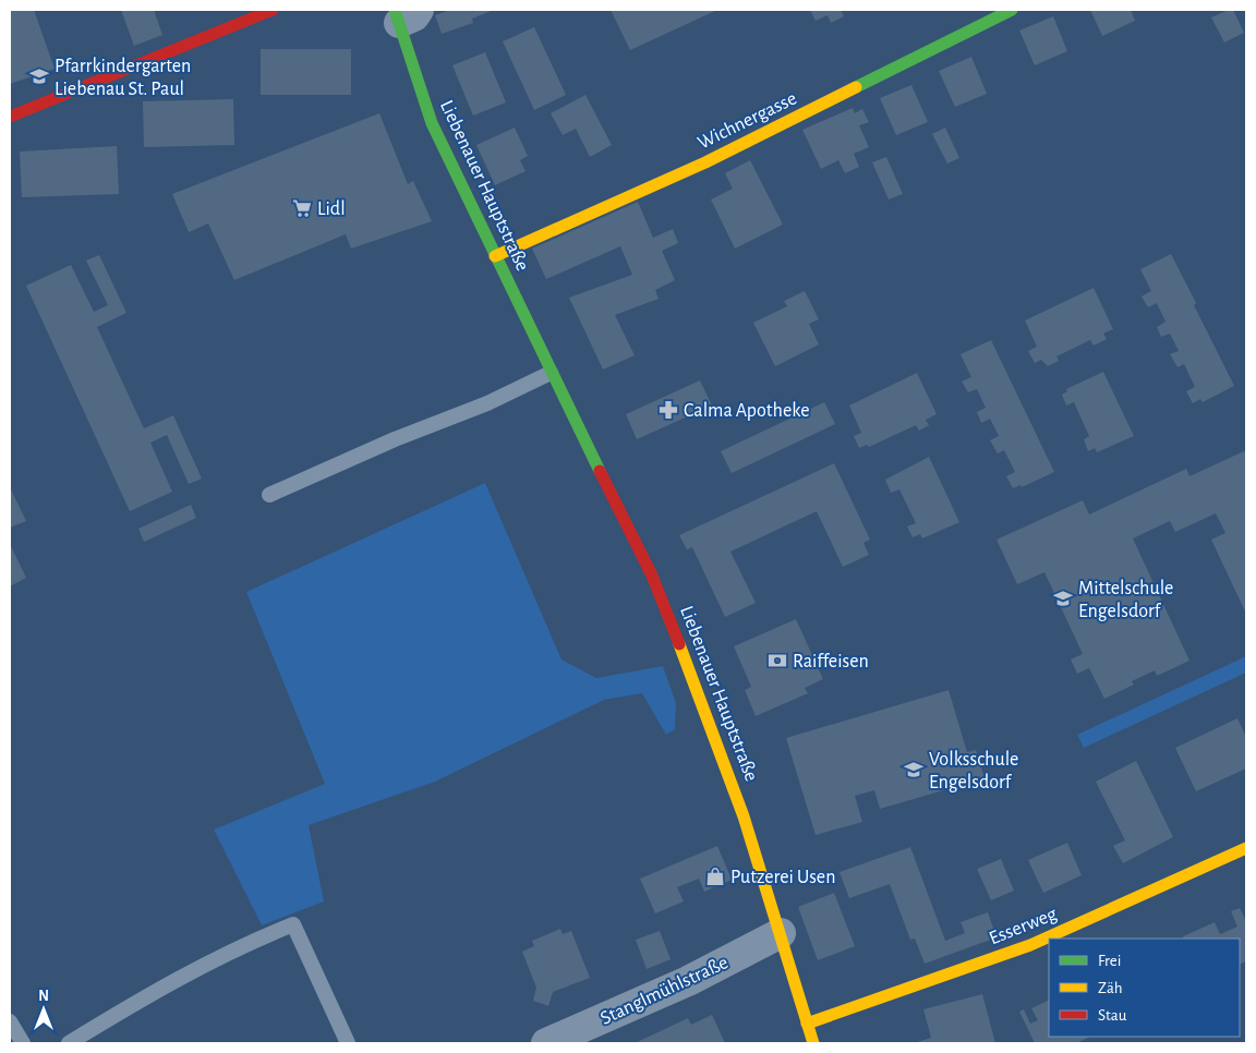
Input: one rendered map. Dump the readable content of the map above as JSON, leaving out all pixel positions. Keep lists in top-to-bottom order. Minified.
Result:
{"streets":{"street":["Wichnergasse","Liebenauer Hauptstraße","Esserweg","Stanglmühlstraße"]},"crossings":[["Wichnergasse","Liebenauer Hauptstraße"],["Liebenauer Hauptstraße","Esserweg"],["Liebenauer Hauptstraße","Stanglmühlstraße"]],"places":{"school or university":["Pfarrkindergarten Liebenau St. Paul","Mittelschule Engelsdorf","Volksschule Engelsdorf"],"supermarket":["Lidl"],"pharmacy":["Calma Apotheke"],"bank":["Raiffeisen"],"shop":["Putzerei Usen"]},"legend":["Frei","Zäh","Stau"],"north":"top"}
